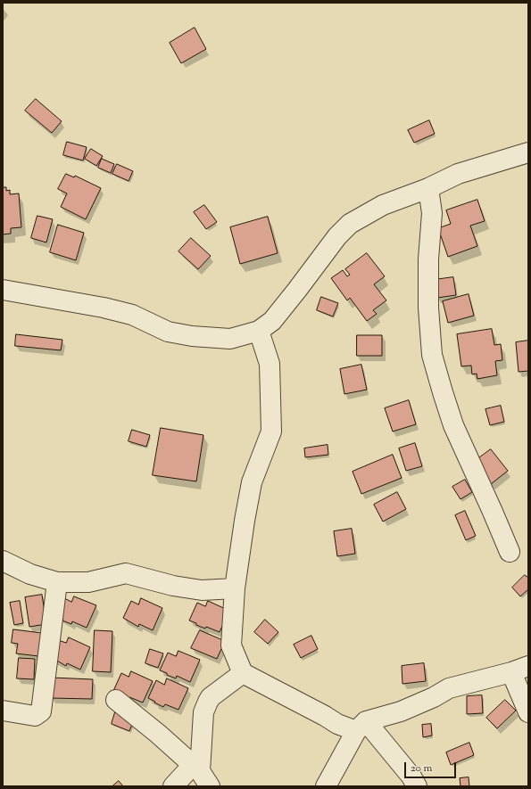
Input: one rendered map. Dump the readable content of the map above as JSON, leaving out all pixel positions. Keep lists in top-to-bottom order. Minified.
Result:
{"scale_bar":"20 m"}
